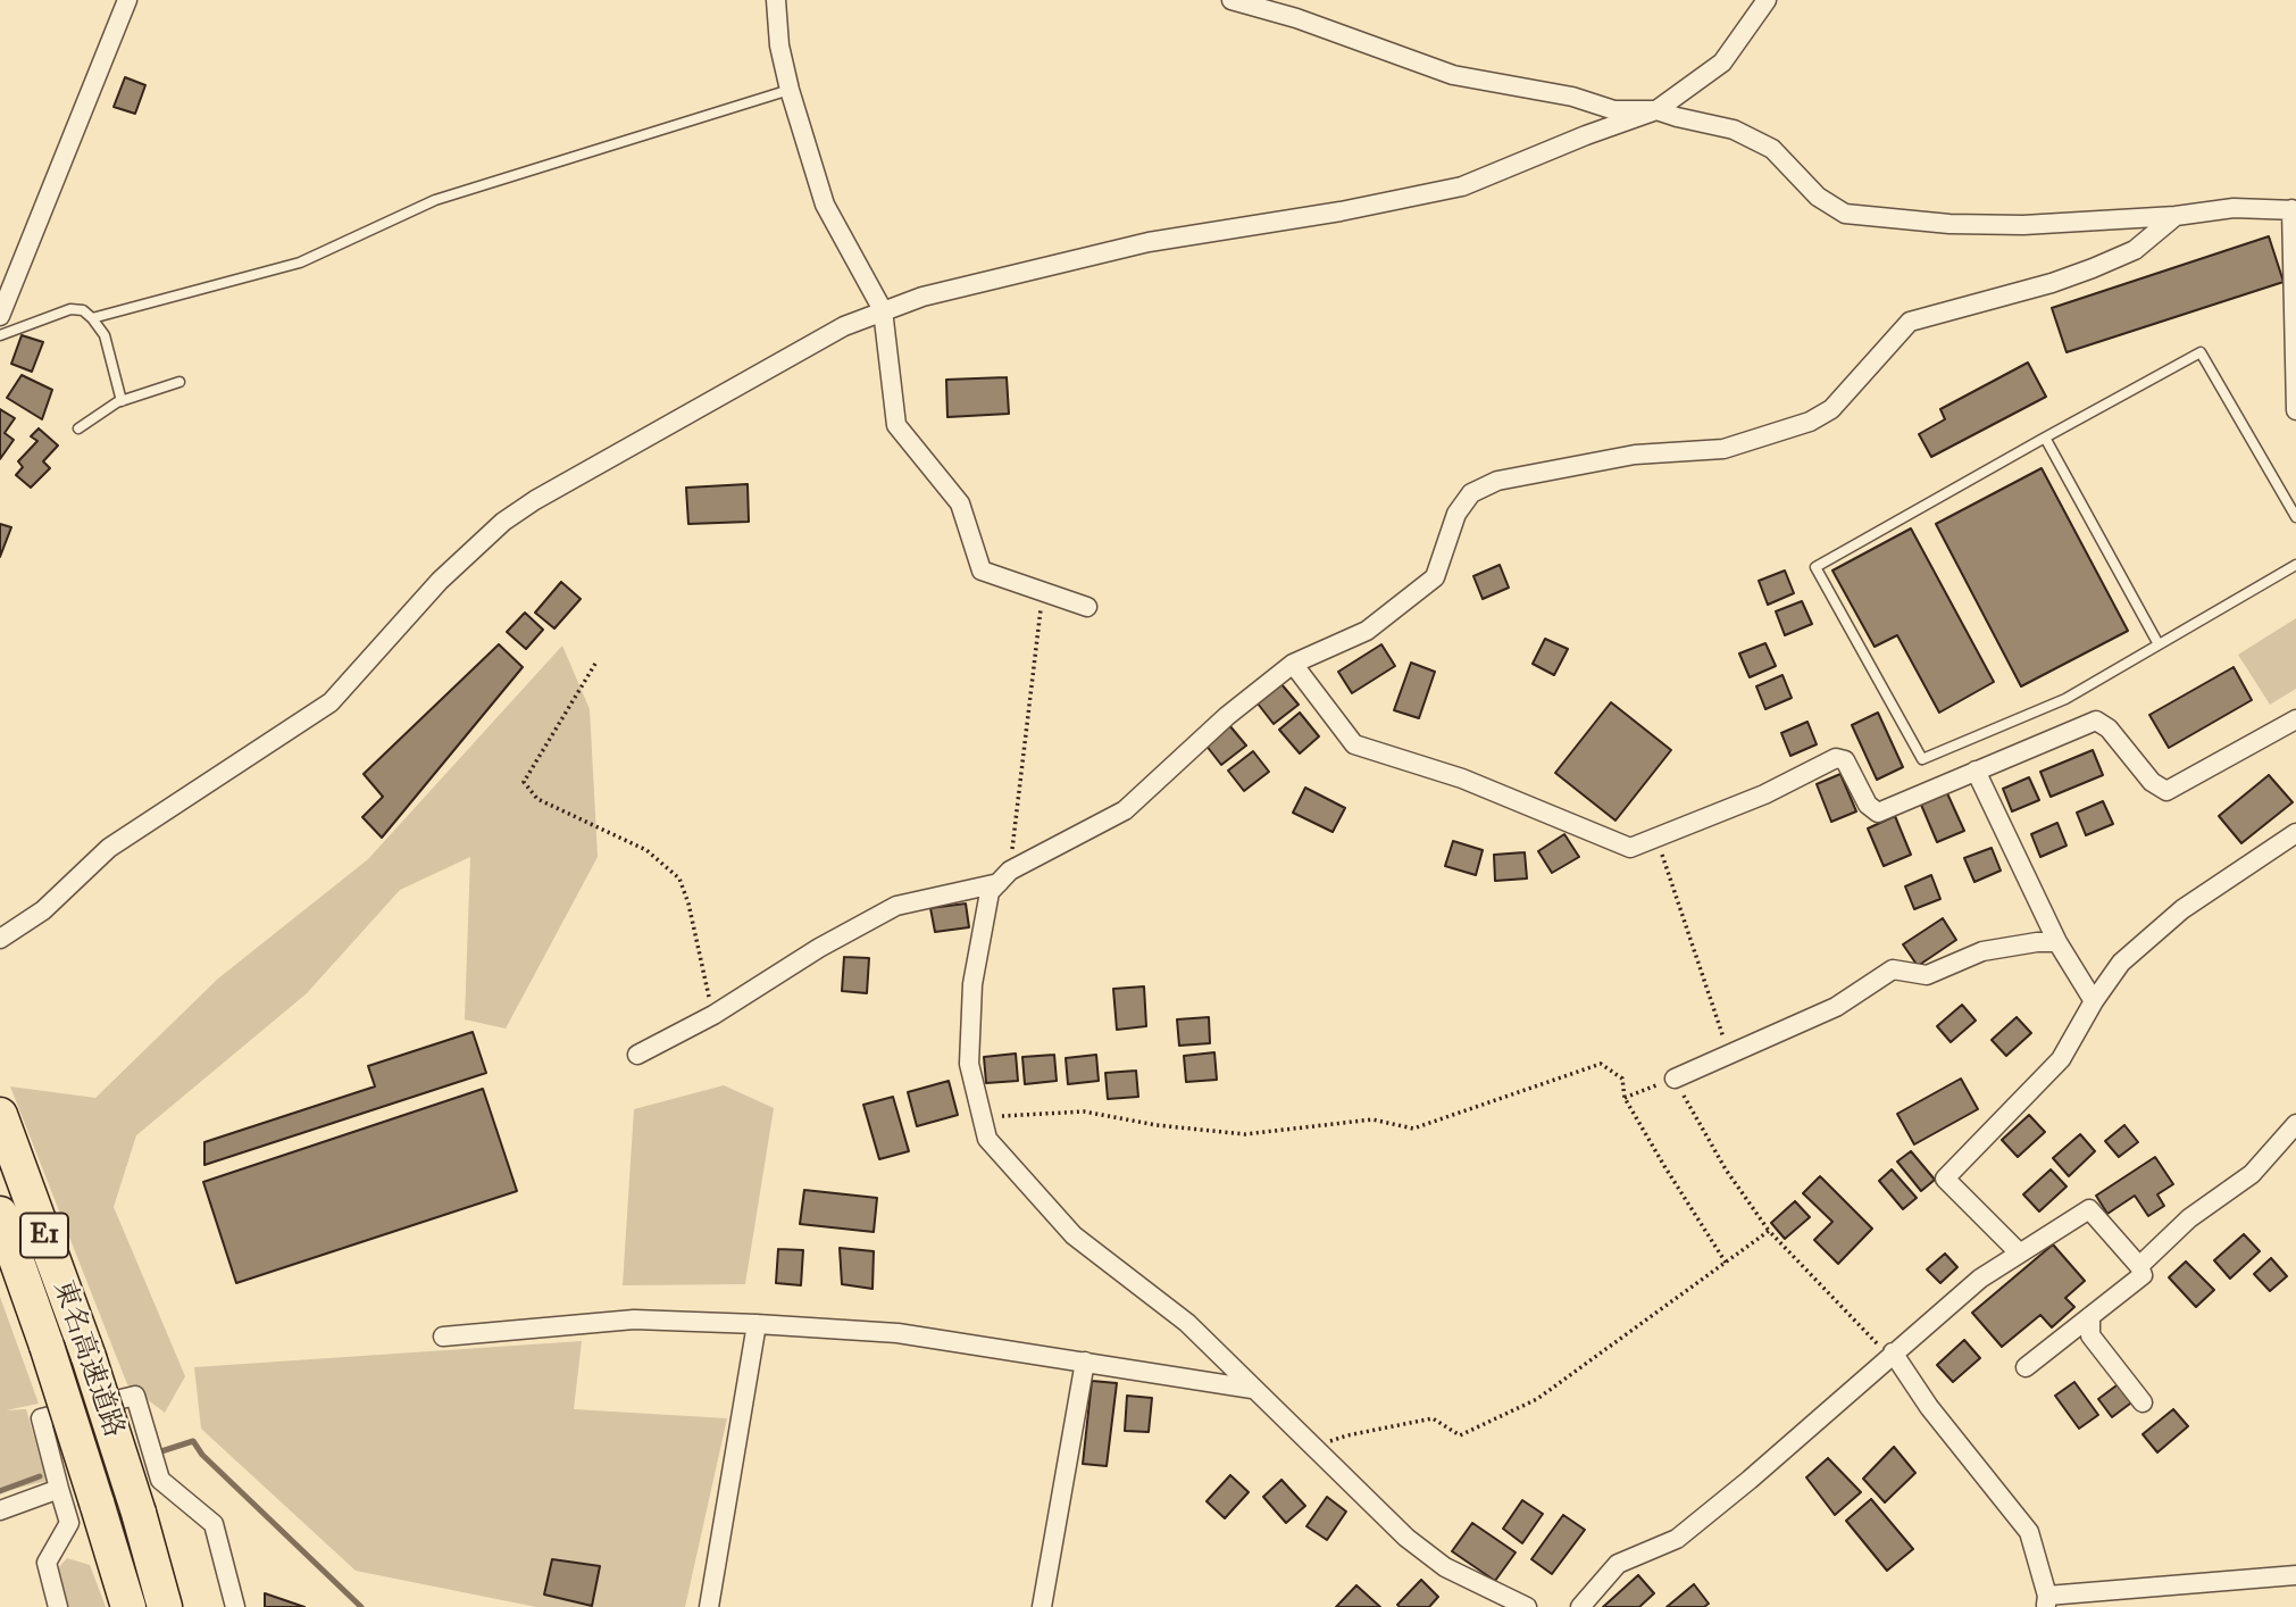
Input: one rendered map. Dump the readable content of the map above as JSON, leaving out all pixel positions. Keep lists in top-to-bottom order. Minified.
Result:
{"streets":{"highway":["E1","東名高速道路"]}}
